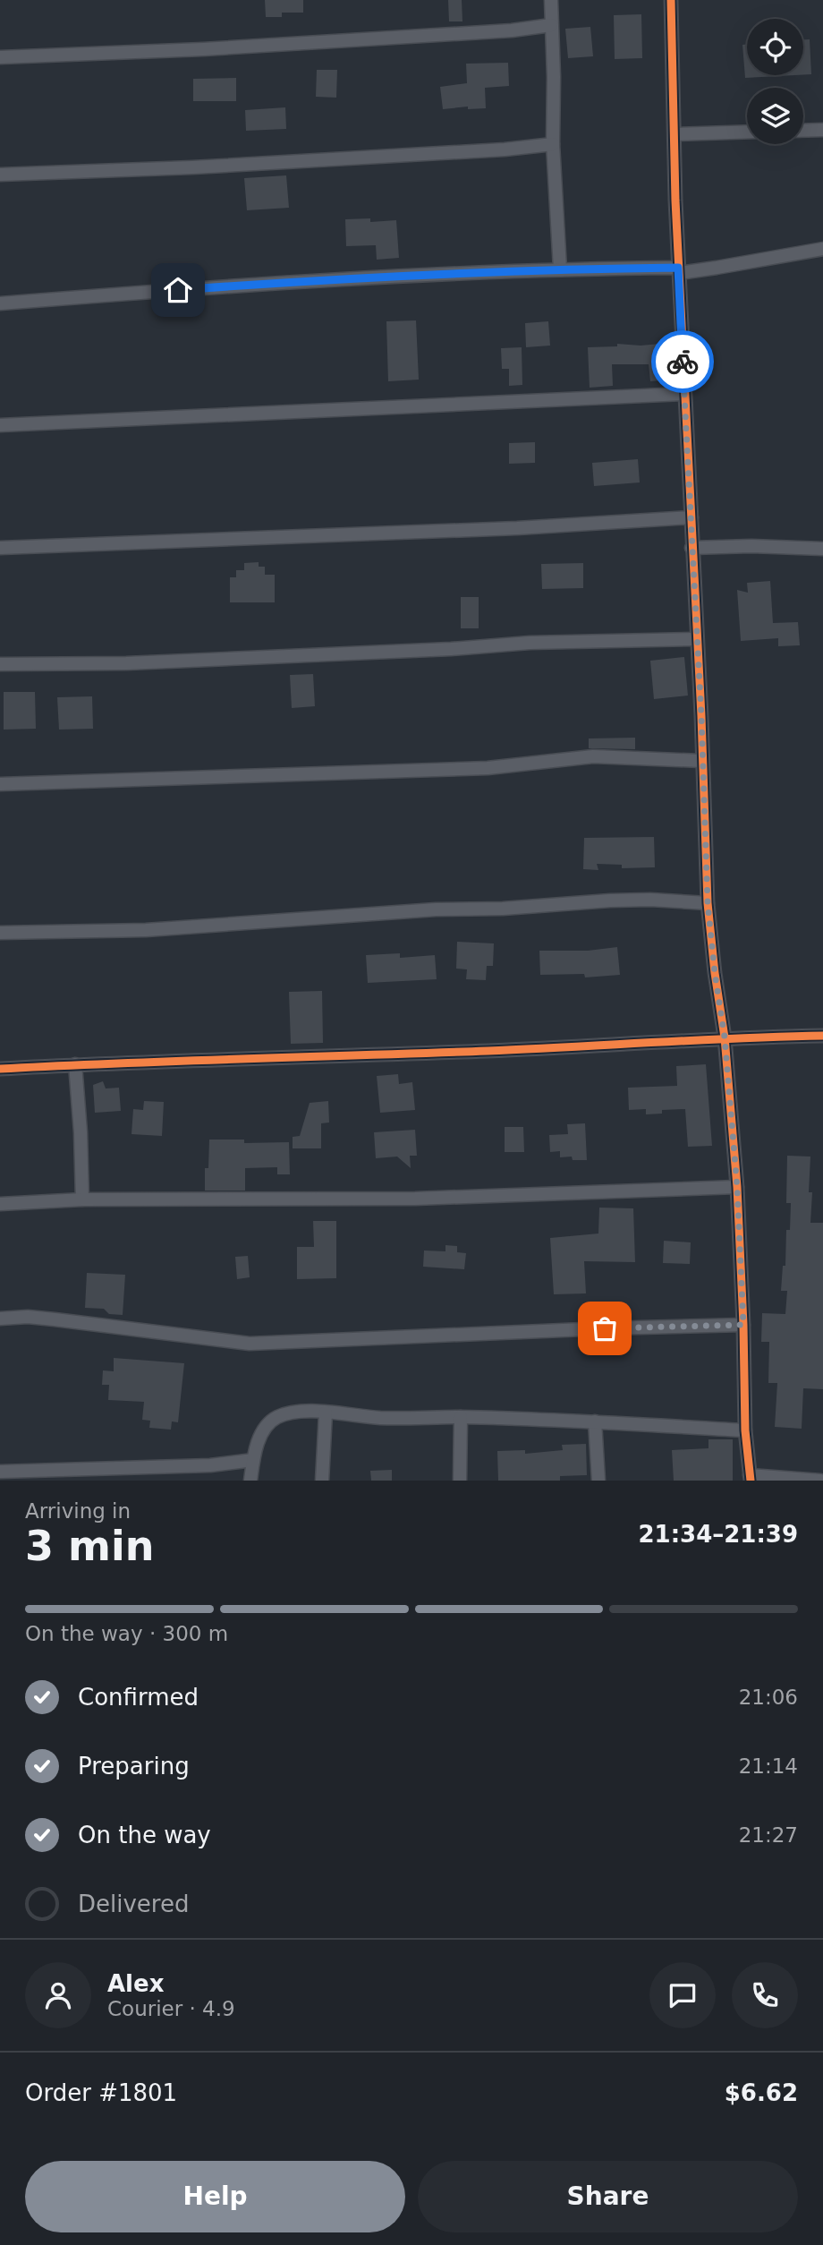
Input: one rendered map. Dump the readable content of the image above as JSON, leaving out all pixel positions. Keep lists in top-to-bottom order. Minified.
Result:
{"page":{"heading":["3 min","Arriving in","21:34–21:39"],"panel":["Alex","Courier · 4.9","Order #1801","$6.62"],"bar":"On the way · 300 m","list":[["Confirmed","21:06"],["Preparing","21:14"],["On the way","21:27"],"Delivered"],"buttons":["Help","Share"]}}
